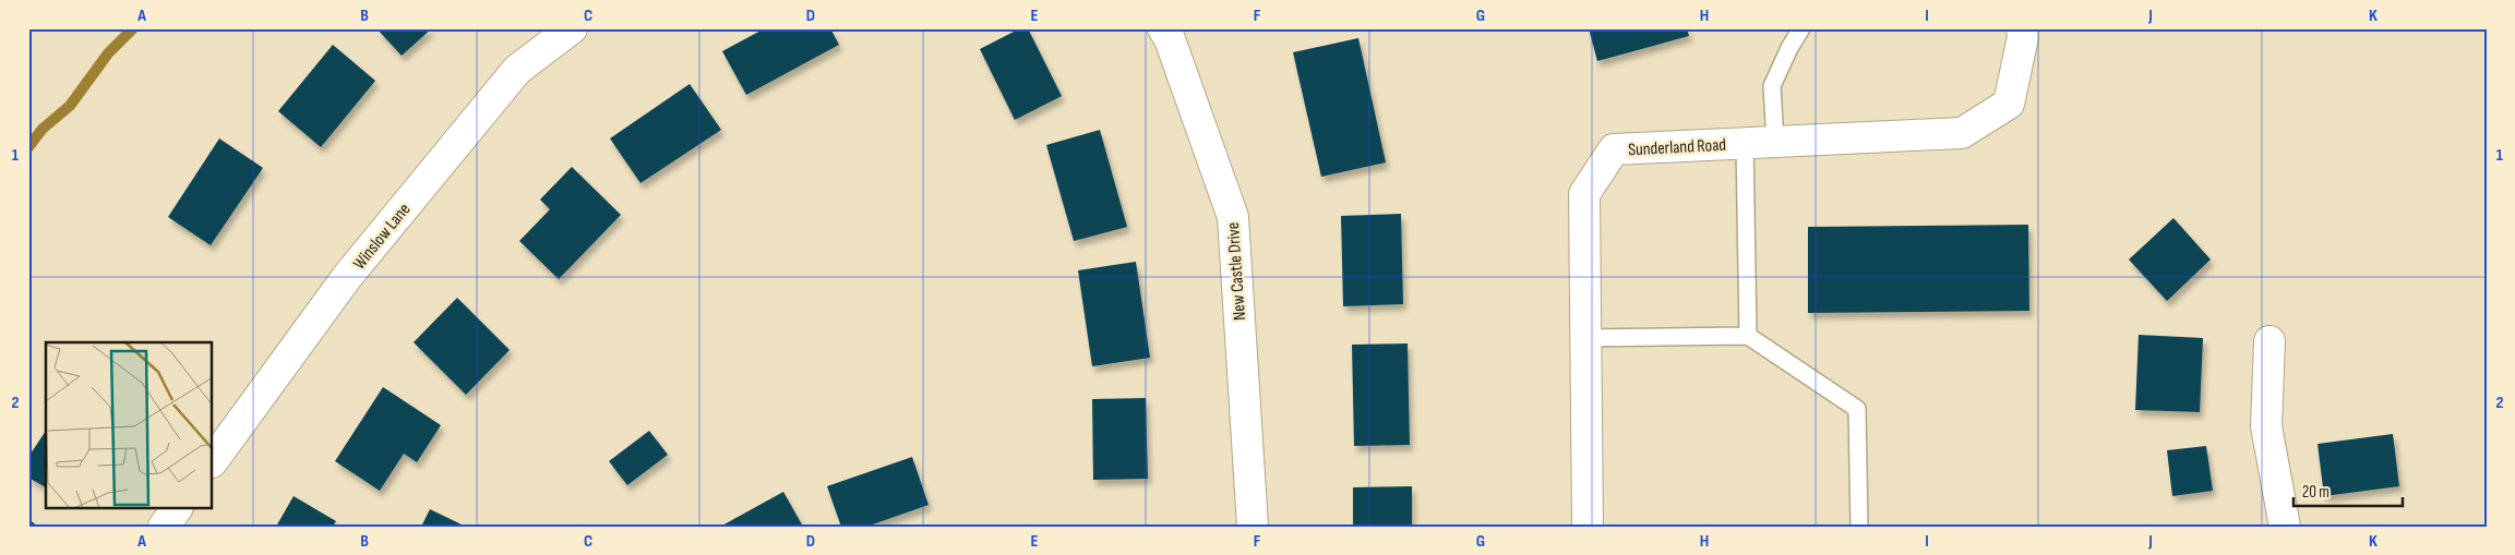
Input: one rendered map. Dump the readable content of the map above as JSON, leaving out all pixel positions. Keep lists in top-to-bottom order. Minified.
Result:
{"streets":{"street":["Sunderland Road","Winslow Lane","New Castle Drive"]},"scale_bar":"20 m","grid":{"columns":["A","B","C","D","E","F","G","H","I","J","K"],"rows":["1","2"]}}
